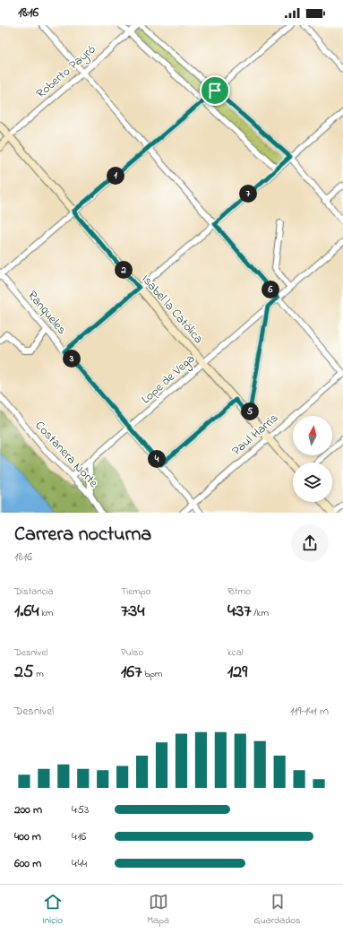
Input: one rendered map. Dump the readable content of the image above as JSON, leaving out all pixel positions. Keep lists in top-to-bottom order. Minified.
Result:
{"streets":{"main road":["Roberto Payró","Isabel la Católica"],"street":["Ranqueles","Lope de Vega","Paul Harris","Costanera Norte"]},"crossings":[["Roberto Payró","Isabel la Católica"],["Isabel la Católica","Lope de Vega"],["Isabel la Católica","Paul Harris"],["Ranqueles","Lope de Vega"],["Ranqueles","Paul Harris"],["Lope de Vega","Costanera Norte"]],"north":"top","page":{"status":"18:16","pins":["1","7","2","6","3","5","4"],"heading":["Carrera nocturna","18:16"],"stats":[["Distancia","1.64 km"],["Tiempo","7:34"],["Ritmo","4:37 /km"],["Desnivel","25 m"],["Pulso","167 bpm"],["kcal","129"]],"chart":["Desnivel","119–141 m"],"list":[{"name":"200 m","note":"4:53"},{"name":"400 m","note":"4:16"},{"name":"600 m","note":"4:44"}],"tabs":["Inicio","Mapa","Guardados"]}}
